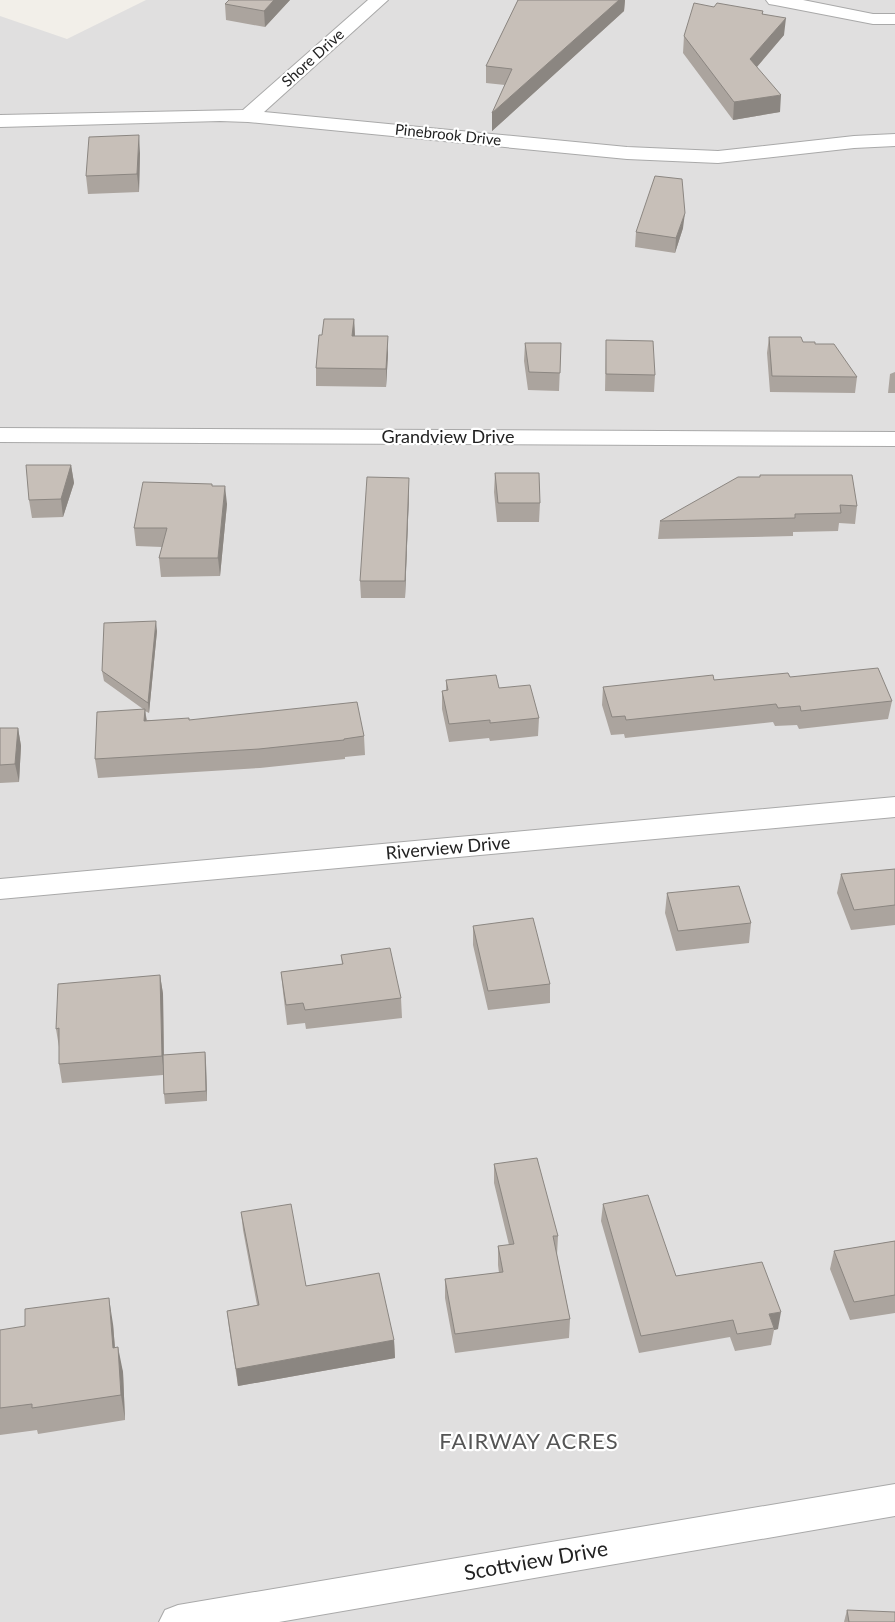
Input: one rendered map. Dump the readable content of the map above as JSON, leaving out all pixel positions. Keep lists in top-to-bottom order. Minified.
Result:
{"streets":{"street":["Shore Drive","Pinebrook Drive","Grandview Drive","Riverview Drive","Scottview Drive"]},"crossings":[["Shore Drive","Pinebrook Drive"]],"districts":["FAIRWAY ACRES"]}
